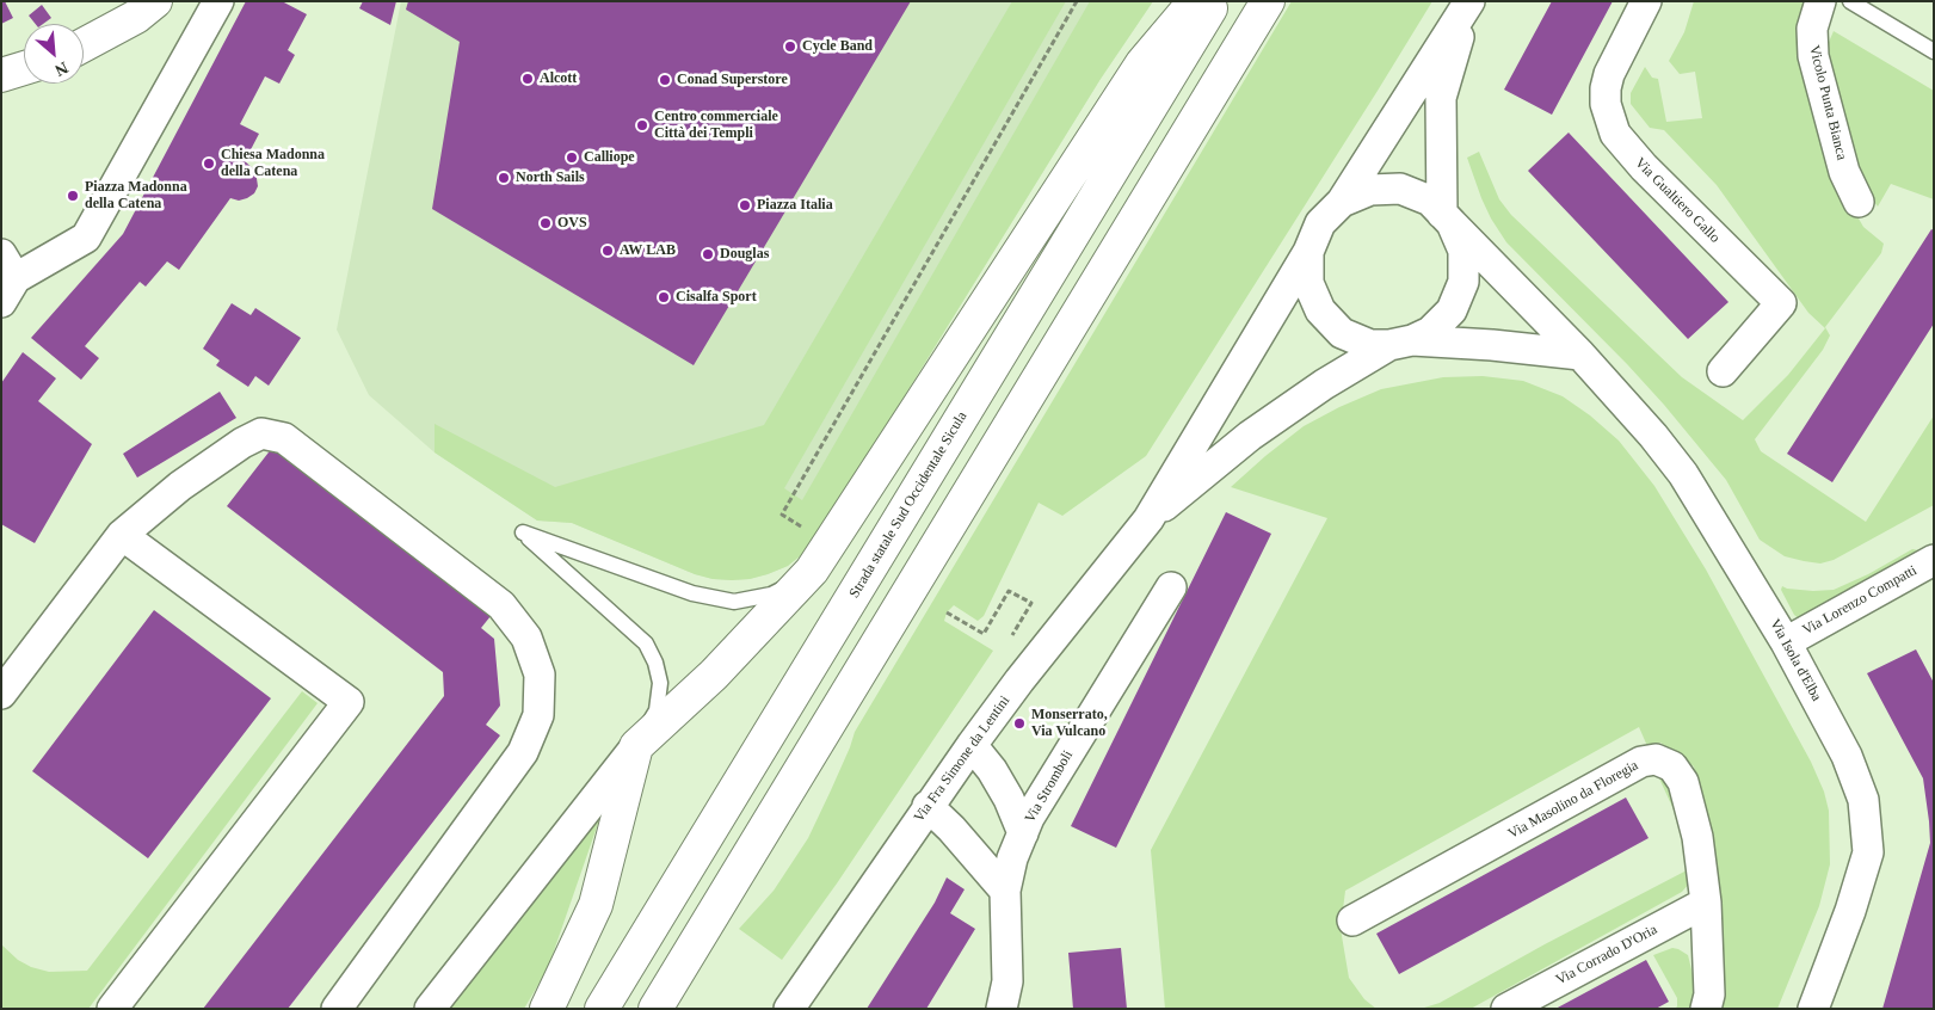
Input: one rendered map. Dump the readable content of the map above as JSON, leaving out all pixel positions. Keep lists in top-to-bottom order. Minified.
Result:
{"streets":{"main road":["Strada statale Sud Occidentale Sicula"],"street":["Vicolo Punta Bianca","Via Gualtiero Gallo","Via Lorenzo Compatti","Via Isola d'Elba","Via Fra Simone da Lentini","Via Stromboli","Via Masolino da Floregia","Via Corrado D'Oria"]},"crossings":[["Via Lorenzo Compatti","Via Isola d'Elba"],["Via Masolino da Floregia","Via Corrado D'Oria"]],"places":["Cycle Band","Alcott","Conad Superstore","Centro commerciale Città dei Templi","Calliope","Chiesa Madonna della Catena","North Sails","Piazza Madonna della Catena","Piazza Italia","OVS","AW LAB","Douglas","Cisalfa Sport","Monserrato, Via Vulcano"],"north":"bottom right"}
